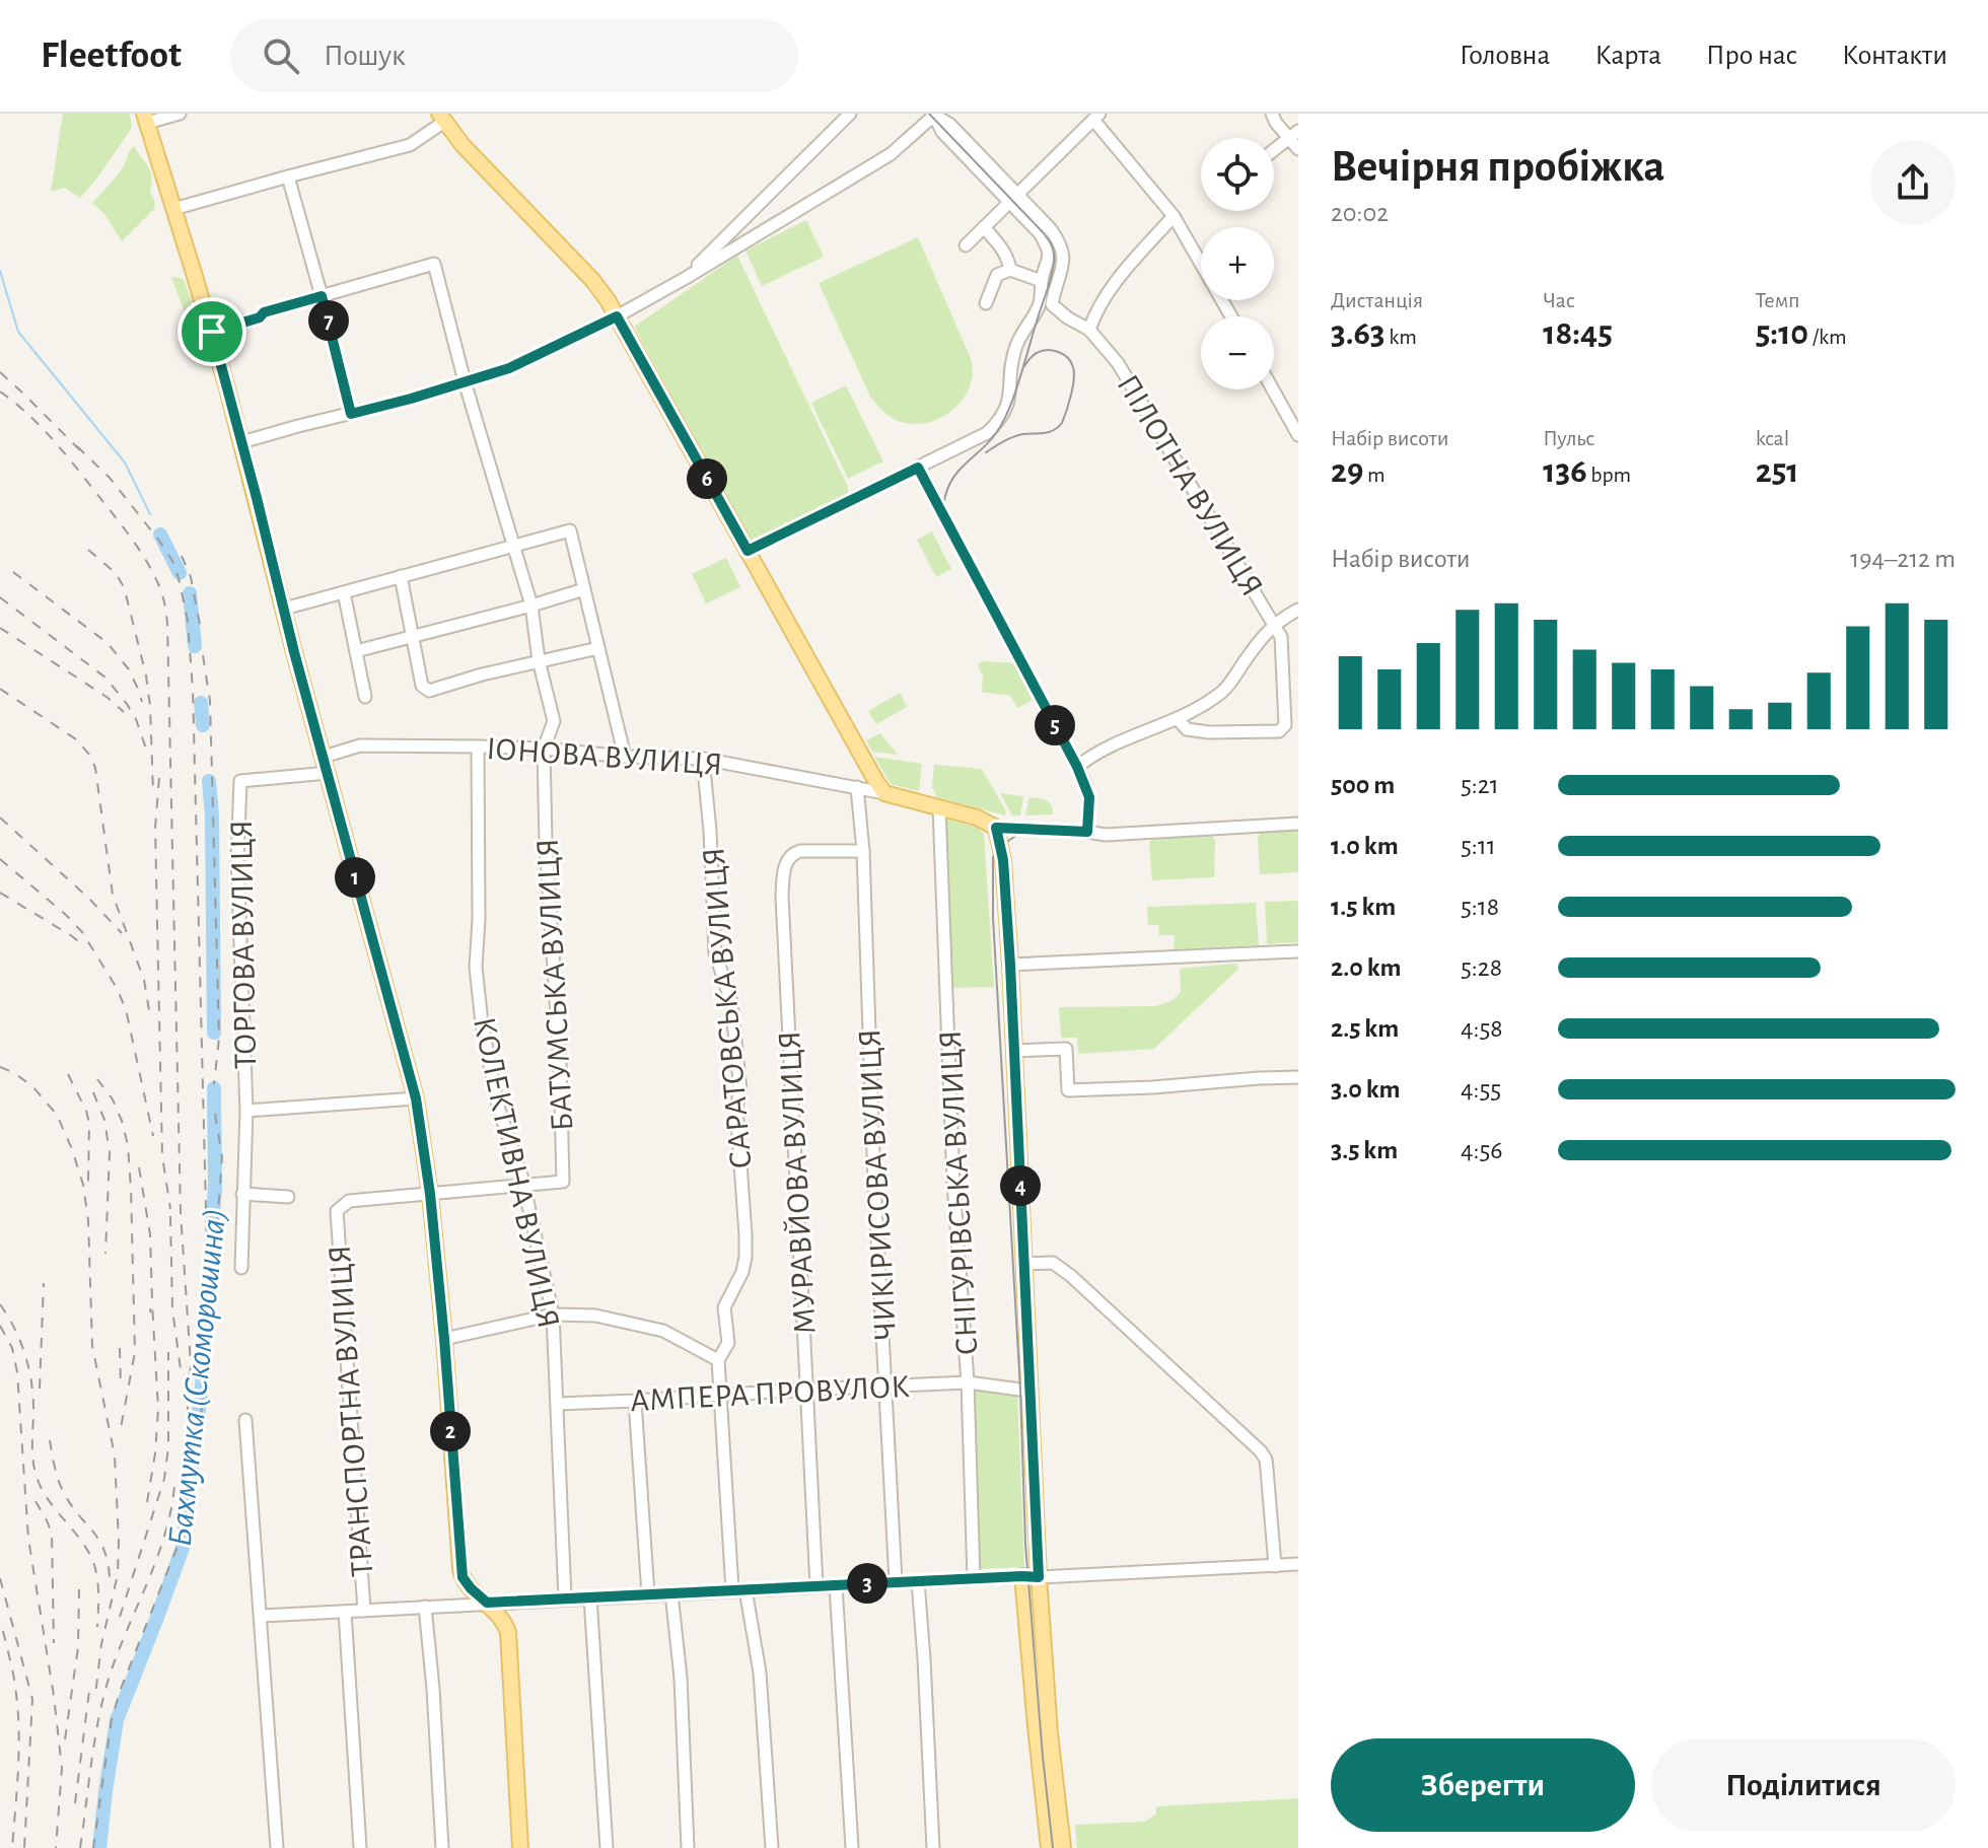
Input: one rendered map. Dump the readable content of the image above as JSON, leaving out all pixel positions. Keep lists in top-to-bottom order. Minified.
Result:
{"streets":{"street":["ПІЛОТНА ВУЛИЦЯ","ІОНОВА ВУЛИЦЯ","ТОРГОВА ВУЛИЦЯ","БАТУМСЬКА ВУЛИЦЯ","САРАТОВСЬКА ВУЛИЦЯ","КОЛЕКТИВНА ВУЛИЦЯ","МУРАВЙОВА ВУЛИЦЯ","ЧИКІРИСОВА ВУЛИЦЯ","СНІГУРІВСЬКА ВУЛИЦЯ","АМПЕРА ПРОВУЛОК","ТРАНСПОРТНА ВУЛИЦЯ"]},"crossings":[["ІОНОВА ВУЛИЦЯ","БАТУМСЬКА ВУЛИЦЯ"],["ІОНОВА ВУЛИЦЯ","САРАТОВСЬКА ВУЛИЦЯ"],["ІОНОВА ВУЛИЦЯ","КОЛЕКТИВНА ВУЛИЦЯ"],["ІОНОВА ВУЛИЦЯ","ЧИКІРИСОВА ВУЛИЦЯ"],["БАТУМСЬКА ВУЛИЦЯ","КОЛЕКТИВНА ВУЛИЦЯ"],["САРАТОВСЬКА ВУЛИЦЯ","АМПЕРА ПРОВУЛОК"],["КОЛЕКТИВНА ВУЛИЦЯ","АМПЕРА ПРОВУЛОК"],["МУРАВЙОВА ВУЛИЦЯ","ЧИКІРИСОВА ВУЛИЦЯ"],["МУРАВЙОВА ВУЛИЦЯ","АМПЕРА ПРОВУЛОК"],["ЧИКІРИСОВА ВУЛИЦЯ","АМПЕРА ПРОВУЛОК"],["СНІГУРІВСЬКА ВУЛИЦЯ","АМПЕРА ПРОВУЛОК"]],"water":["Бахмутка (Скоморошина)"],"page":{"header":"Fleetfoot","search":"Пошук","nav":["Головна","Карта","Про нас","Контакти"],"heading":["Вечірня пробіжка","20:02"],"map_buttons":["+","−"],"stats":[["Дистанція","3.63 km"],["Час","18:45"],["Темп","5:10 /km"],["Набір висоти","29 m"],["Пульс","136 bpm"],["kcal","251"]],"pins":["7","6","5","1","4","2","3"],"chart":["Набір висоти","194–212 m"],"list":[{"name":"500 m","note":"5:21"},{"name":"1.0 km","note":"5:11"},{"name":"1.5 km","note":"5:18"},{"name":"2.0 km","note":"5:28"},{"name":"2.5 km","note":"4:58"},{"name":"3.0 km","note":"4:55"},{"name":"3.5 km","note":"4:56"}],"buttons":["Зберегти","Поділитися"]}}
